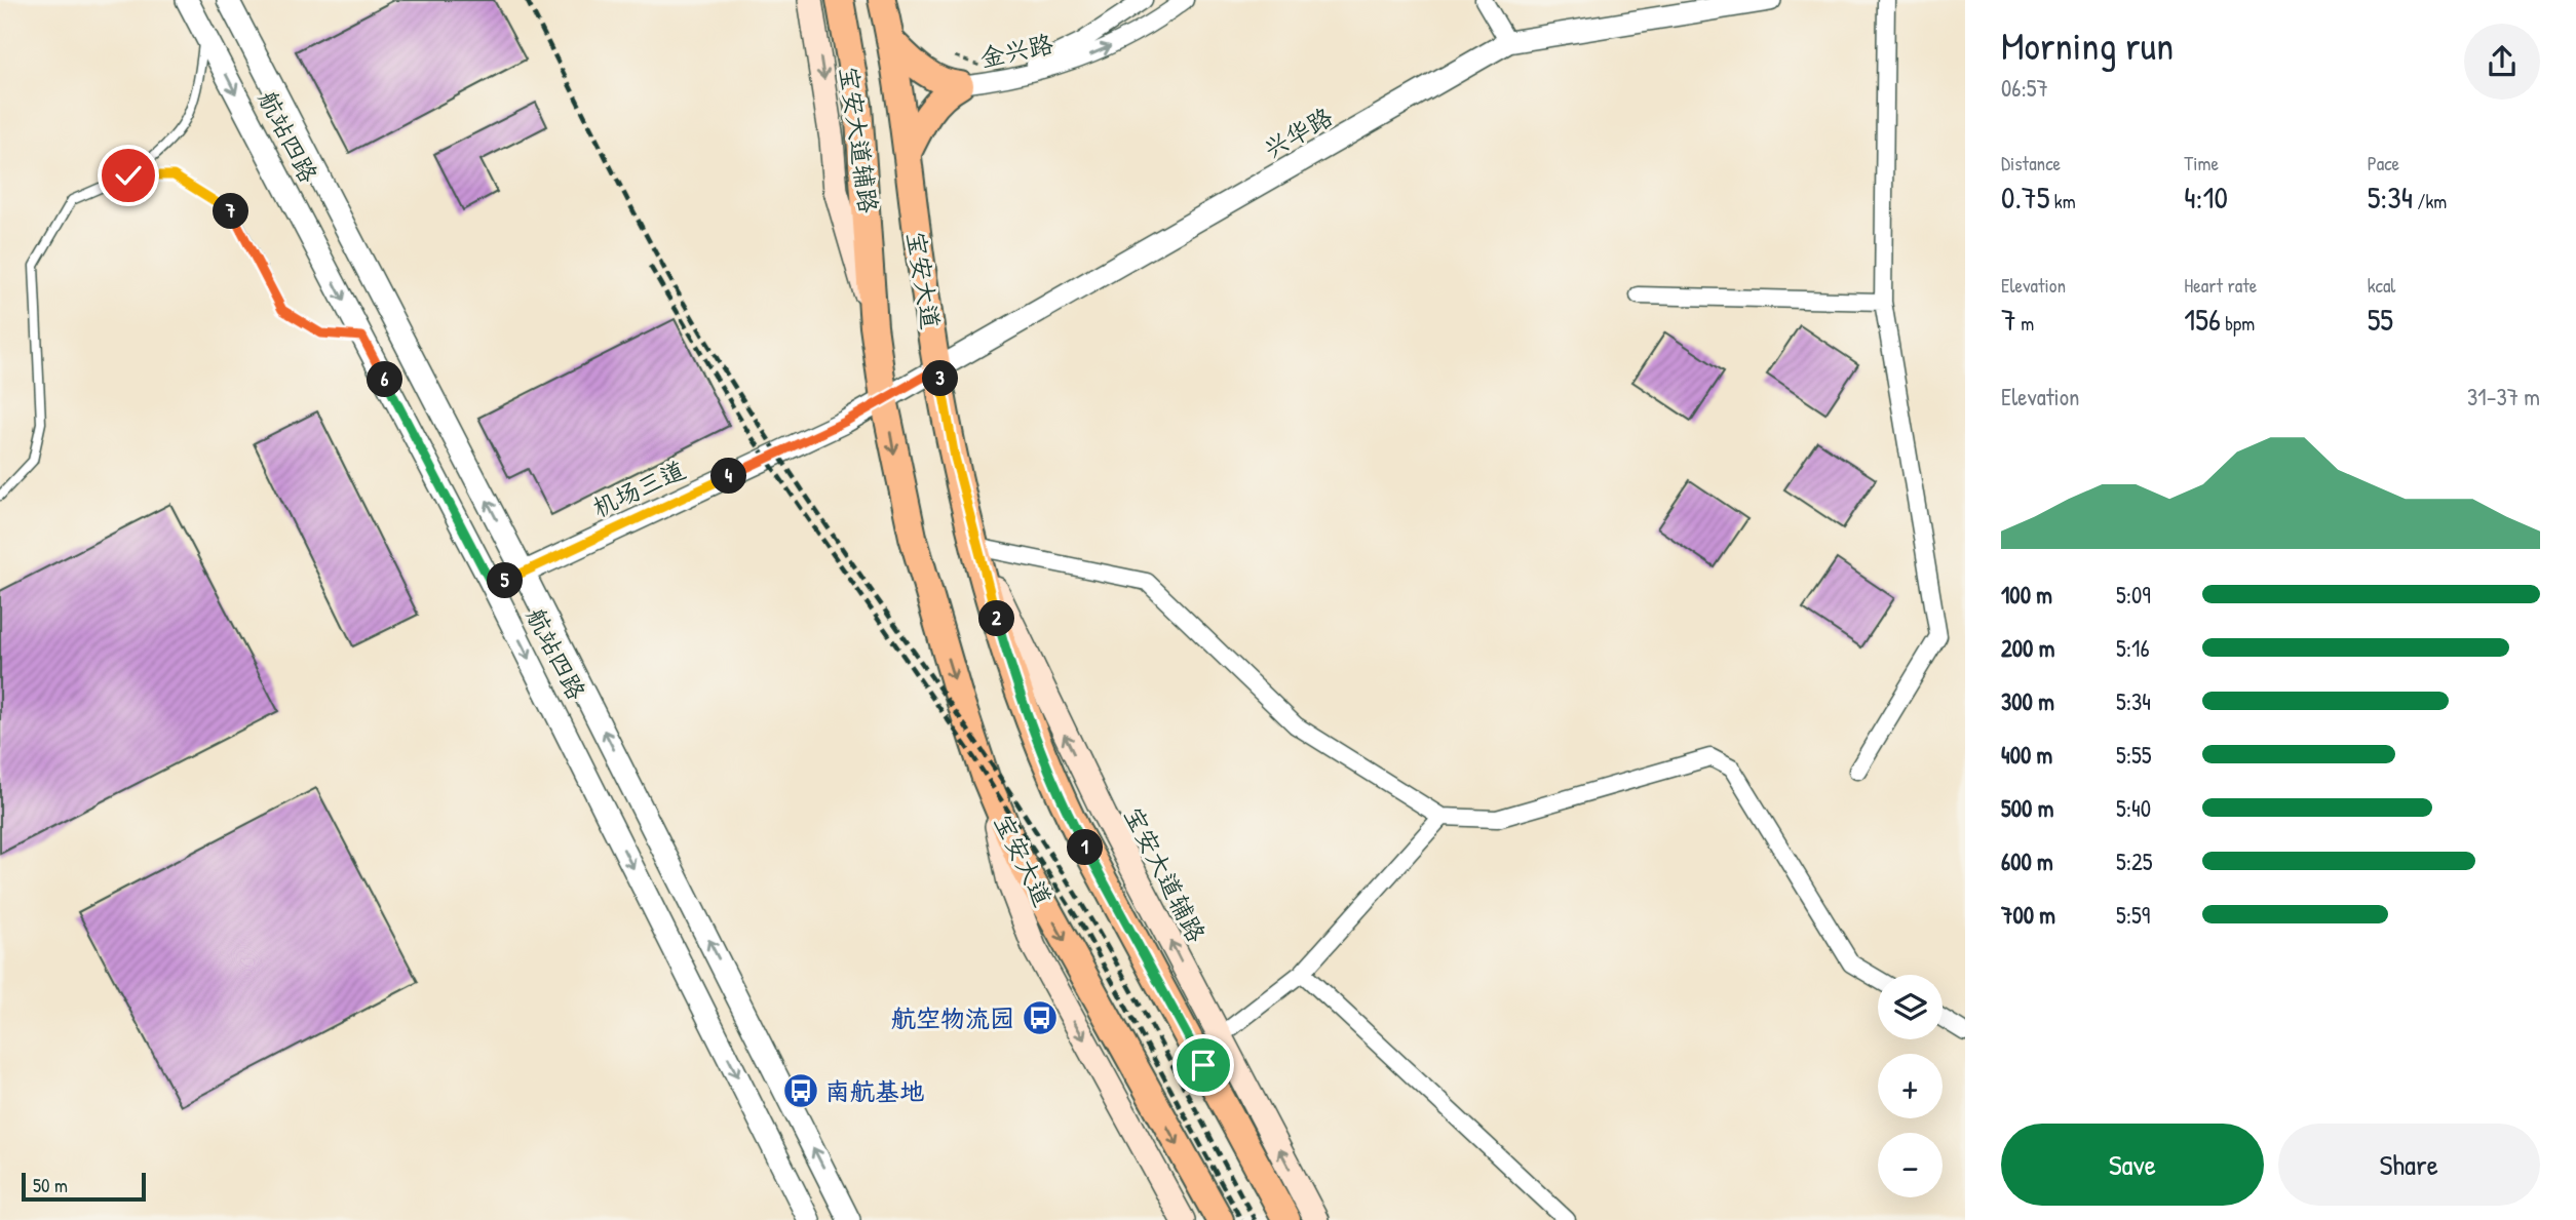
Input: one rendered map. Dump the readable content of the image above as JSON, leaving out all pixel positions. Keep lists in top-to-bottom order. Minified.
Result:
{"streets":{"main road":["宝安大道辅路","宝安大道"],"street":["金兴路","兴华路","航站四路","机场三道"]},"crossings":[["兴华路","宝安大道"],["兴华路","机场三道"],["航站四路","机场三道"],["宝安大道辅路","宝安大道"],["宝安大道","机场三道"]],"places":{"bus stop":["航空物流园","南航基地"]},"scale_bar":"50 m","page":{"heading":["Morning run","06:57"],"stats":[["Distance","0.75 km"],["Time","4:10"],["Pace","5:34 /km"],["Elevation","7 m"],["Heart rate","156 bpm"],["kcal","55"]],"pins":["7","3","6","4","5","2","1"],"chart":["Elevation","31–37 m"],"list":[{"name":"100 m","note":"5:09"},{"name":"200 m","note":"5:16"},{"name":"300 m","note":"5:34"},{"name":"400 m","note":"5:55"},{"name":"500 m","note":"5:40"},{"name":"600 m","note":"5:25"},{"name":"700 m","note":"5:59"}],"map_buttons":["+","−"],"buttons":["Save","Share"],"scale":"50 m"}}
